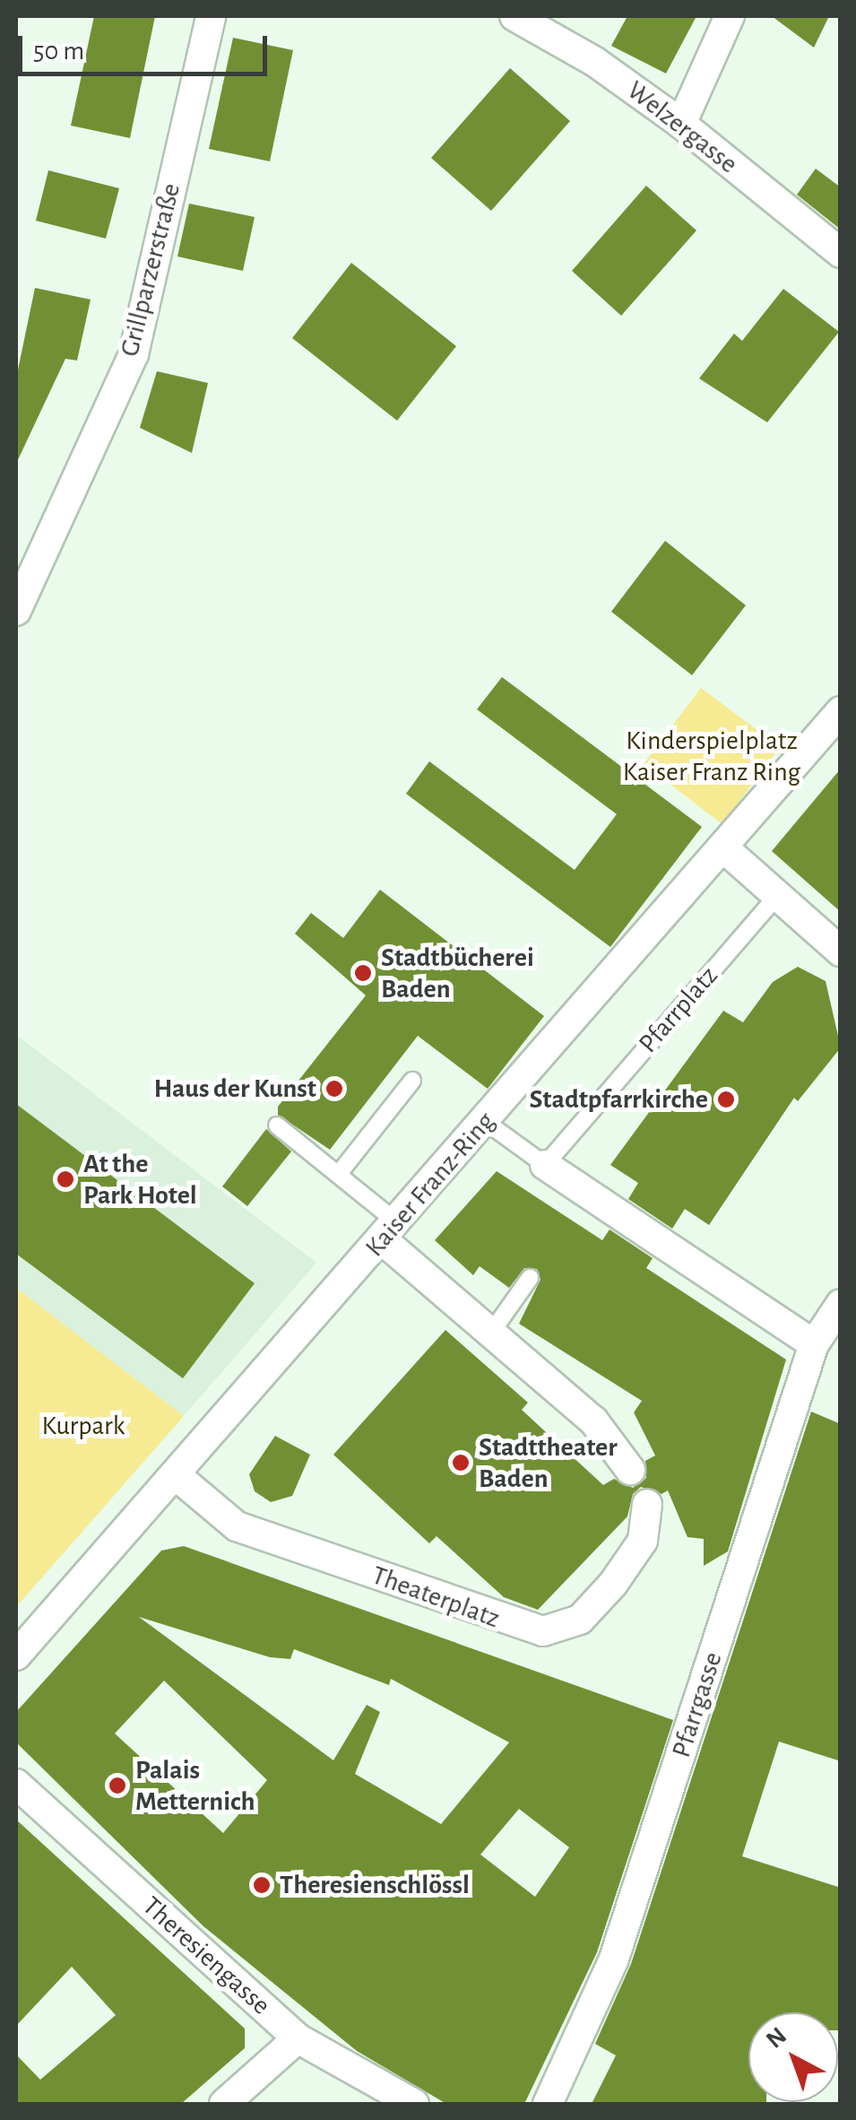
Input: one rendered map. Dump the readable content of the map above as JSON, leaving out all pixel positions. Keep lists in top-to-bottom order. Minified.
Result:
{"streets":{"street":["Welzergasse","Grillparzerstraße","Kaiser Franz-Ring","Theaterplatz","Pfarrgasse","Theresiengasse"],"lane":["Pfarrplatz"]},"crossings":[["Kaiser Franz-Ring","Theaterplatz"]],"parks":["Kinderspielplatz Kaiser Franz Ring","Kurpark"],"places":["Stadtbücherei Baden","Haus der Kunst","Stadtpfarrkirche","At the Park Hotel","Stadttheater Baden","Palais Metternich","Theresienschlössl"],"scale_bar":"50 m","north":"top left"}
